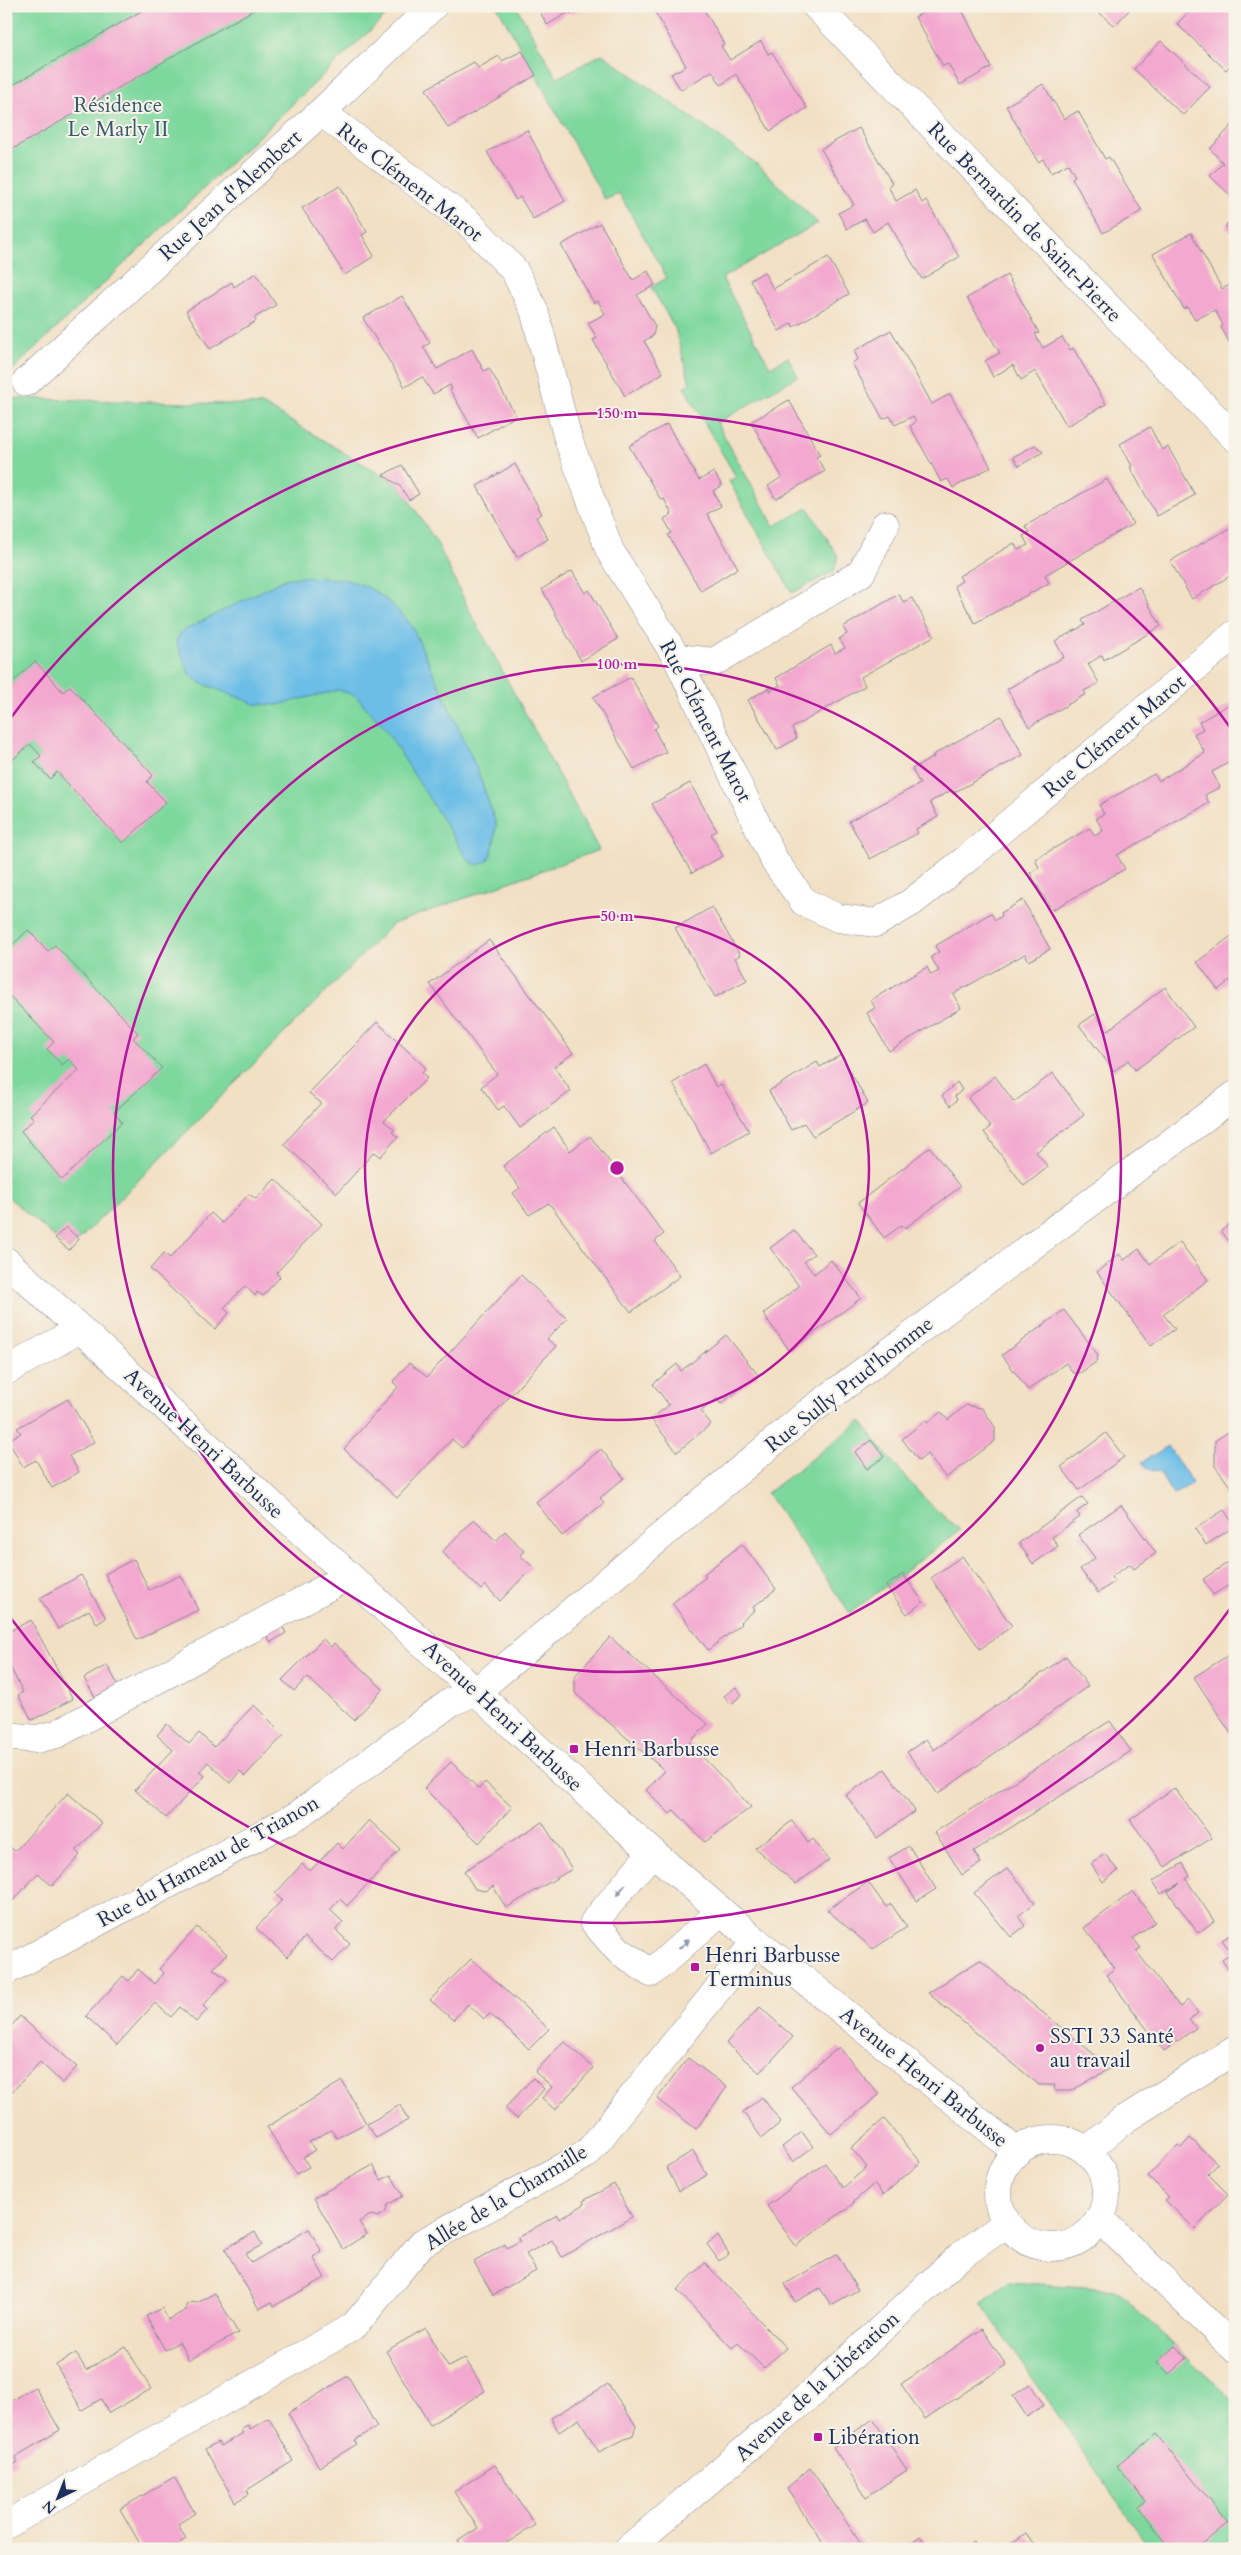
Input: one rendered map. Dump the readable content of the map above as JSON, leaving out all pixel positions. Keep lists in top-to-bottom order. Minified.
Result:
{"streets":{"street":["Rue Clément Marot","Rue Jean d'Alembert","Rue Bernardin de Saint-Pierre","Rue Sully Prud'homme","Avenue Henri Barbusse","Rue du Hameau de Trianon","Allée de la Charmille","Avenue de la Libération"]},"crossings":[["Rue Clément Marot","Rue Jean d'Alembert"],["Rue Sully Prud'homme","Avenue Henri Barbusse"],["Rue Sully Prud'homme","Rue du Hameau de Trianon"],["Avenue Henri Barbusse","Rue du Hameau de Trianon"],["Avenue Henri Barbusse","Allée de la Charmille"],["Avenue Henri Barbusse","Avenue de la Libération"]],"parks":["Résidence Le Marly II"],"places":{"transit":["Henri Barbusse","Henri Barbusse Terminus","Libération"],"other":["SSTI 33 Santé au travail"]},"north":"bottom left","rings":["150 m","100 m","50 m"]}
